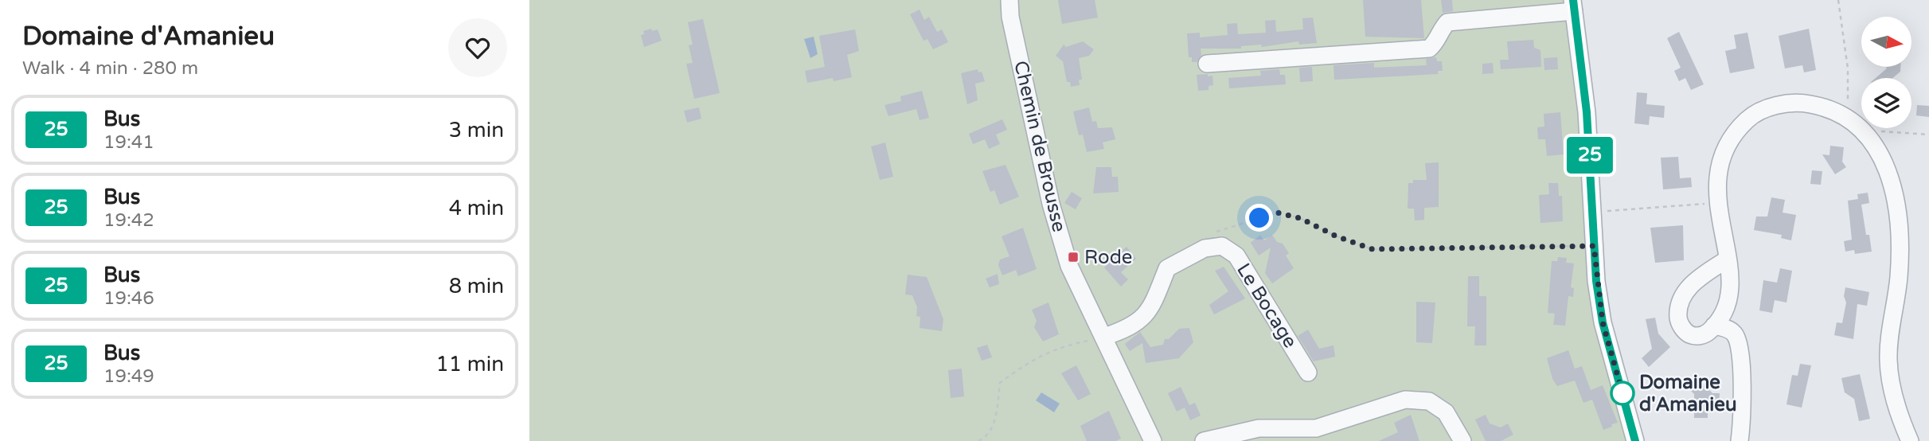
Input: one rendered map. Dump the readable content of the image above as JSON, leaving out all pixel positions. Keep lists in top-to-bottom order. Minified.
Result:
{"streets":{"street":["Chemin de Brousse","Le Bocage"]},"crossings":[["Chemin de Brousse","Le Bocage"]],"places":{"transit":["Rode"],"other":["Domaine d'Amanieu"]},"lines":["bus line 25"],"north":"right","page":{"heading":["Domaine d'Amanieu","Walk · 4 min · 280 m"],"on_map":"25","list":[{"mark":"25","name":"Bus","note":"19:41","value":"3 min"},{"mark":"25","name":"Bus","note":"19:42","value":"4 min"},{"mark":"25","name":"Bus","note":"19:46","value":"8 min"},{"mark":"25","name":"Bus","note":"19:49","value":"11 min"}]}}
